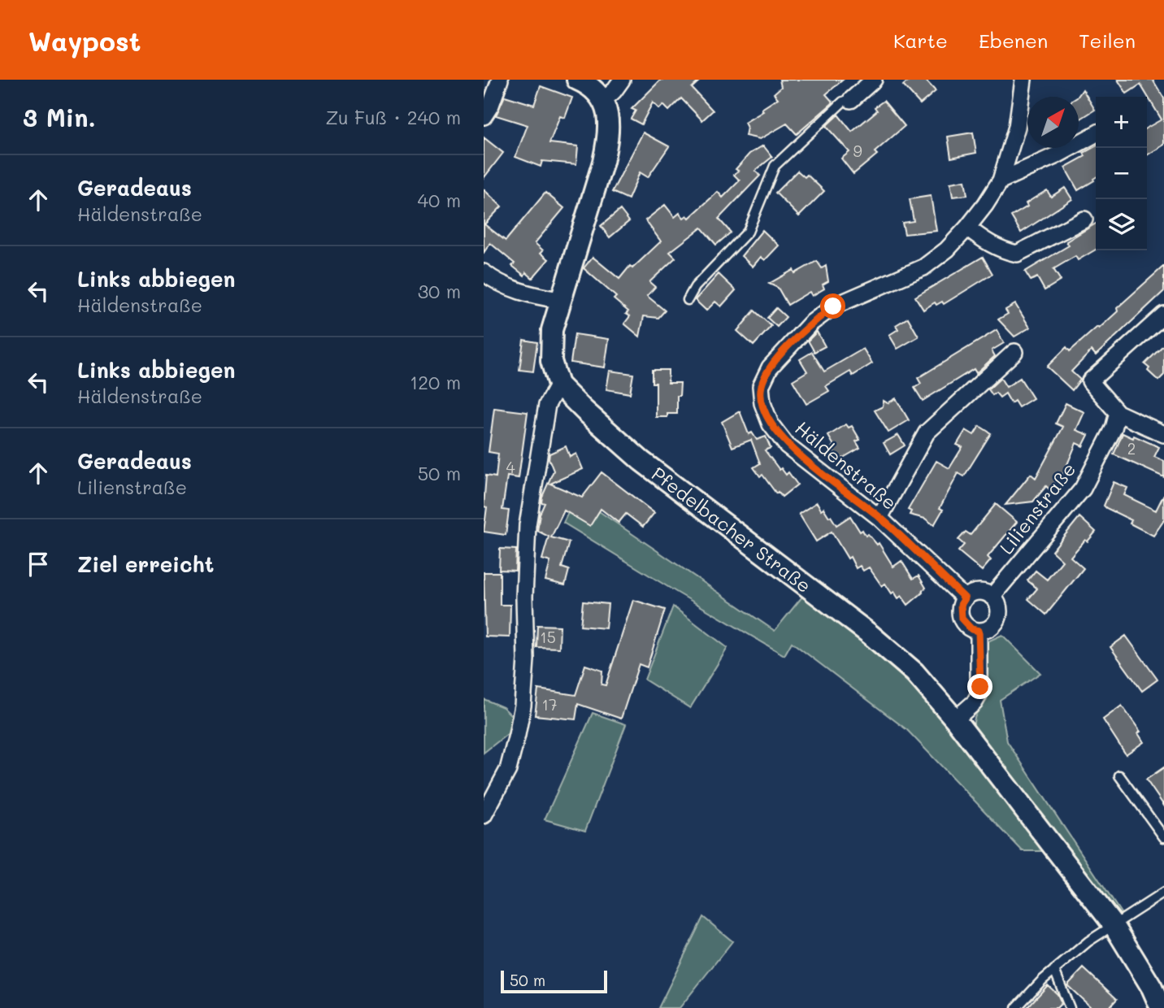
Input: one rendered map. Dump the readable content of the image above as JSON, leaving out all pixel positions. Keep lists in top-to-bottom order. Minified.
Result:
{"streets":{"street":["Häldenstraße","Lilienstraße","Pfedelbacher Straße"]},"crossings":[["Häldenstraße","Lilienstraße"]],"house_numbers":["9","2","4","15","17"],"scale_bar":"50 m","north":"top right","page":{"header":"Waypost","nav":["Karte","Ebenen","Teilen"],"heading":["3 Min.","Zu Fuß · 240 m"],"map_buttons":["+","−"],"list":[["Geradeaus","Häldenstraße","40 m"],["Links abbiegen","Häldenstraße","30 m"],["Links abbiegen","Häldenstraße","120 m"],["Geradeaus","Lilienstraße","50 m"],"Ziel erreicht"],"scale":"50 m"}}
